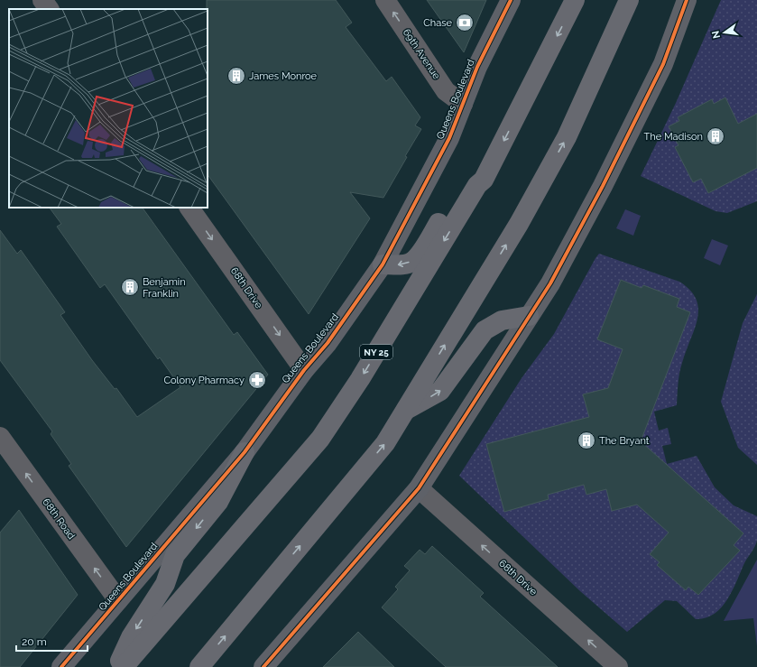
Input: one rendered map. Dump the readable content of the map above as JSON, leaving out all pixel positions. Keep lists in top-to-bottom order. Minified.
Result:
{"streets":{"main road":["NY 25"],"street":["69th Avenue","Queens Boulevard","68th Drive","68th Road"]},"crossings":[["69th Avenue","Queens Boulevard"],["Queens Boulevard","68th Drive"],["Queens Boulevard","68th Road"]],"one_way":["69th Avenue","68th Road"],"places":{"bank":["Chase"],"building":["James Monroe","The Madison","Benjamin Franklin","The Bryant"],"pharmacy":["Colony Pharmacy"]},"scale_bar":"20 m","north":"left"}
